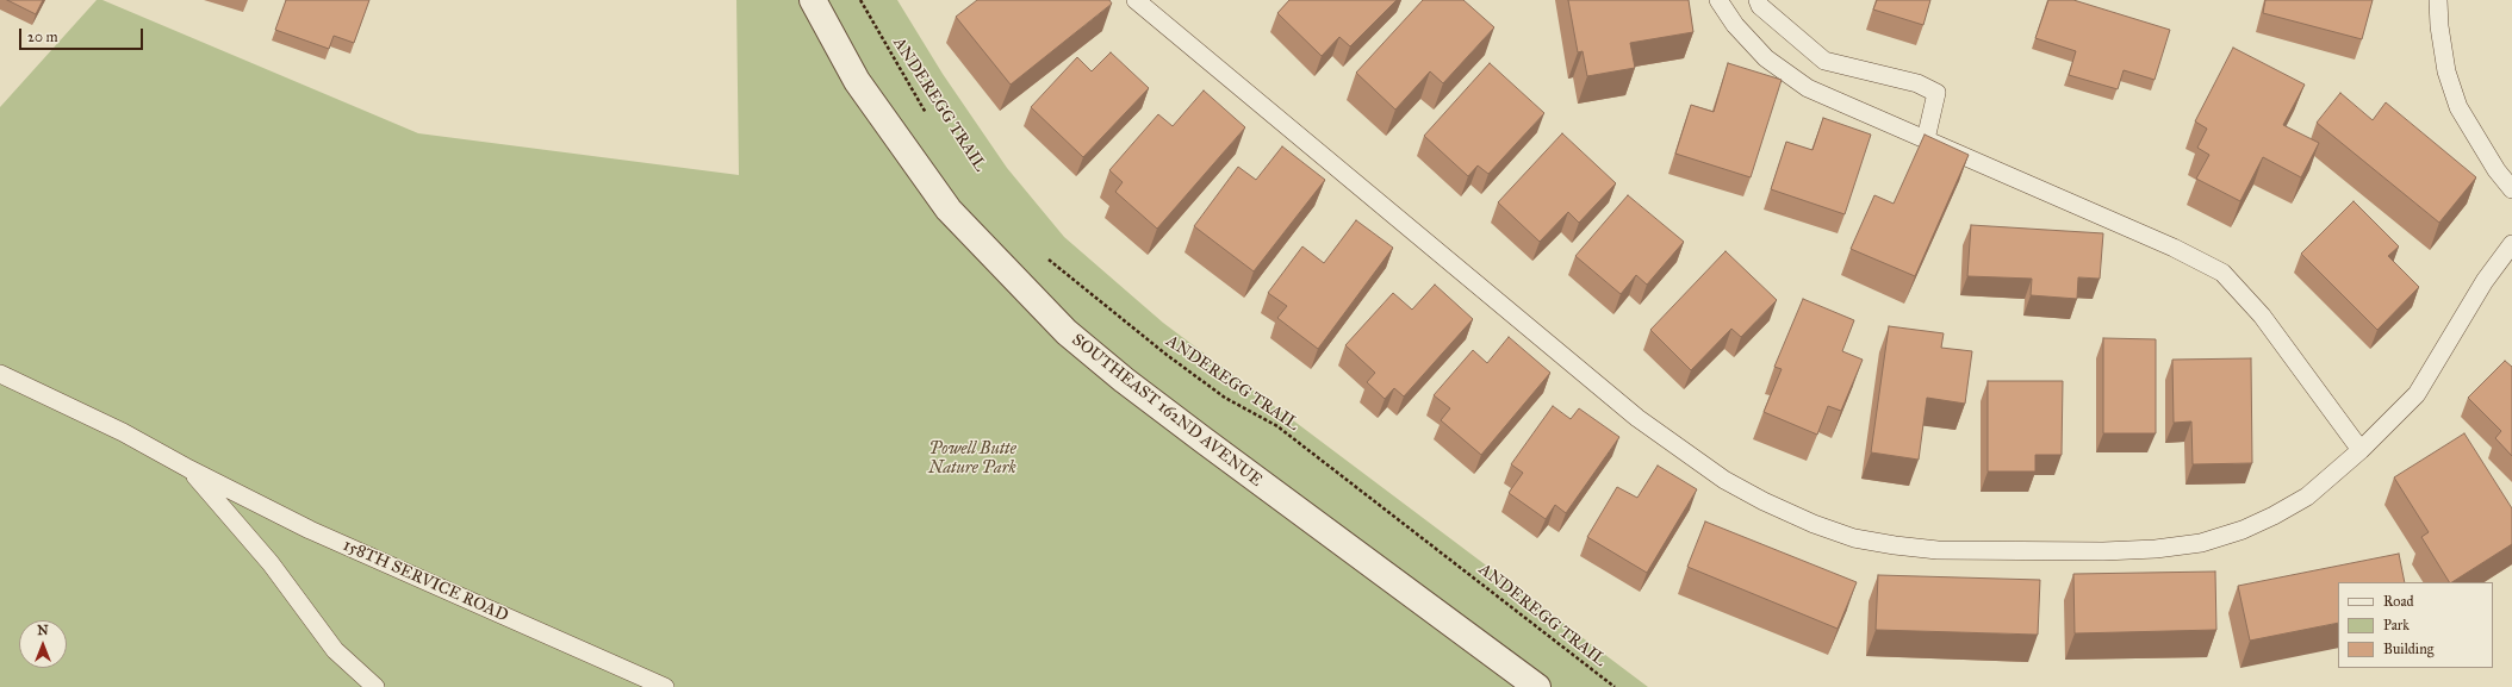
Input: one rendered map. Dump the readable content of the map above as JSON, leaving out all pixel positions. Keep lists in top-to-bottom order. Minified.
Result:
{"streets":{"street":["SOUTHEAST 162ND AVENUE"],"lane":["158TH SERVICE ROAD"],"path":["ANDEREGG TRAIL"]},"parks":["Powell Butte Nature Park"],"legend":["Road","Park","Building"],"scale_bar":"20 m","north":"top"}
